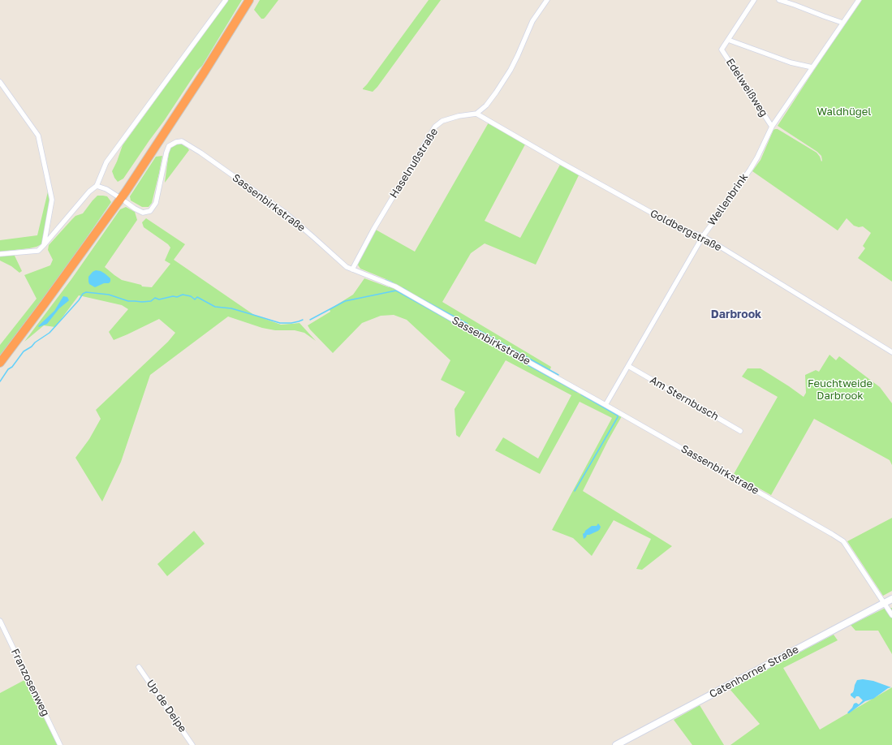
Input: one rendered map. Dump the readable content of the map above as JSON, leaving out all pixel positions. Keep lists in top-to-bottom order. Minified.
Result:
{"streets":{"street":["Edelweißweg","Haselnußstraße","Wellenbrink","Sassenbirkstraße","Goldbergstraße","Am Sternbusch","Catenhorner Straße","Franzosenweg","Up de Deipe"]},"crossings":[["Edelweißweg","Wellenbrink"],["Haselnußstraße","Sassenbirkstraße"],["Haselnußstraße","Goldbergstraße"],["Wellenbrink","Sassenbirkstraße"],["Wellenbrink","Goldbergstraße"],["Wellenbrink","Am Sternbusch"],["Sassenbirkstraße","Catenhorner Straße"]],"districts":["Darbrook"],"parks":["Waldhügel","Feuchtweide Darbrook"]}
